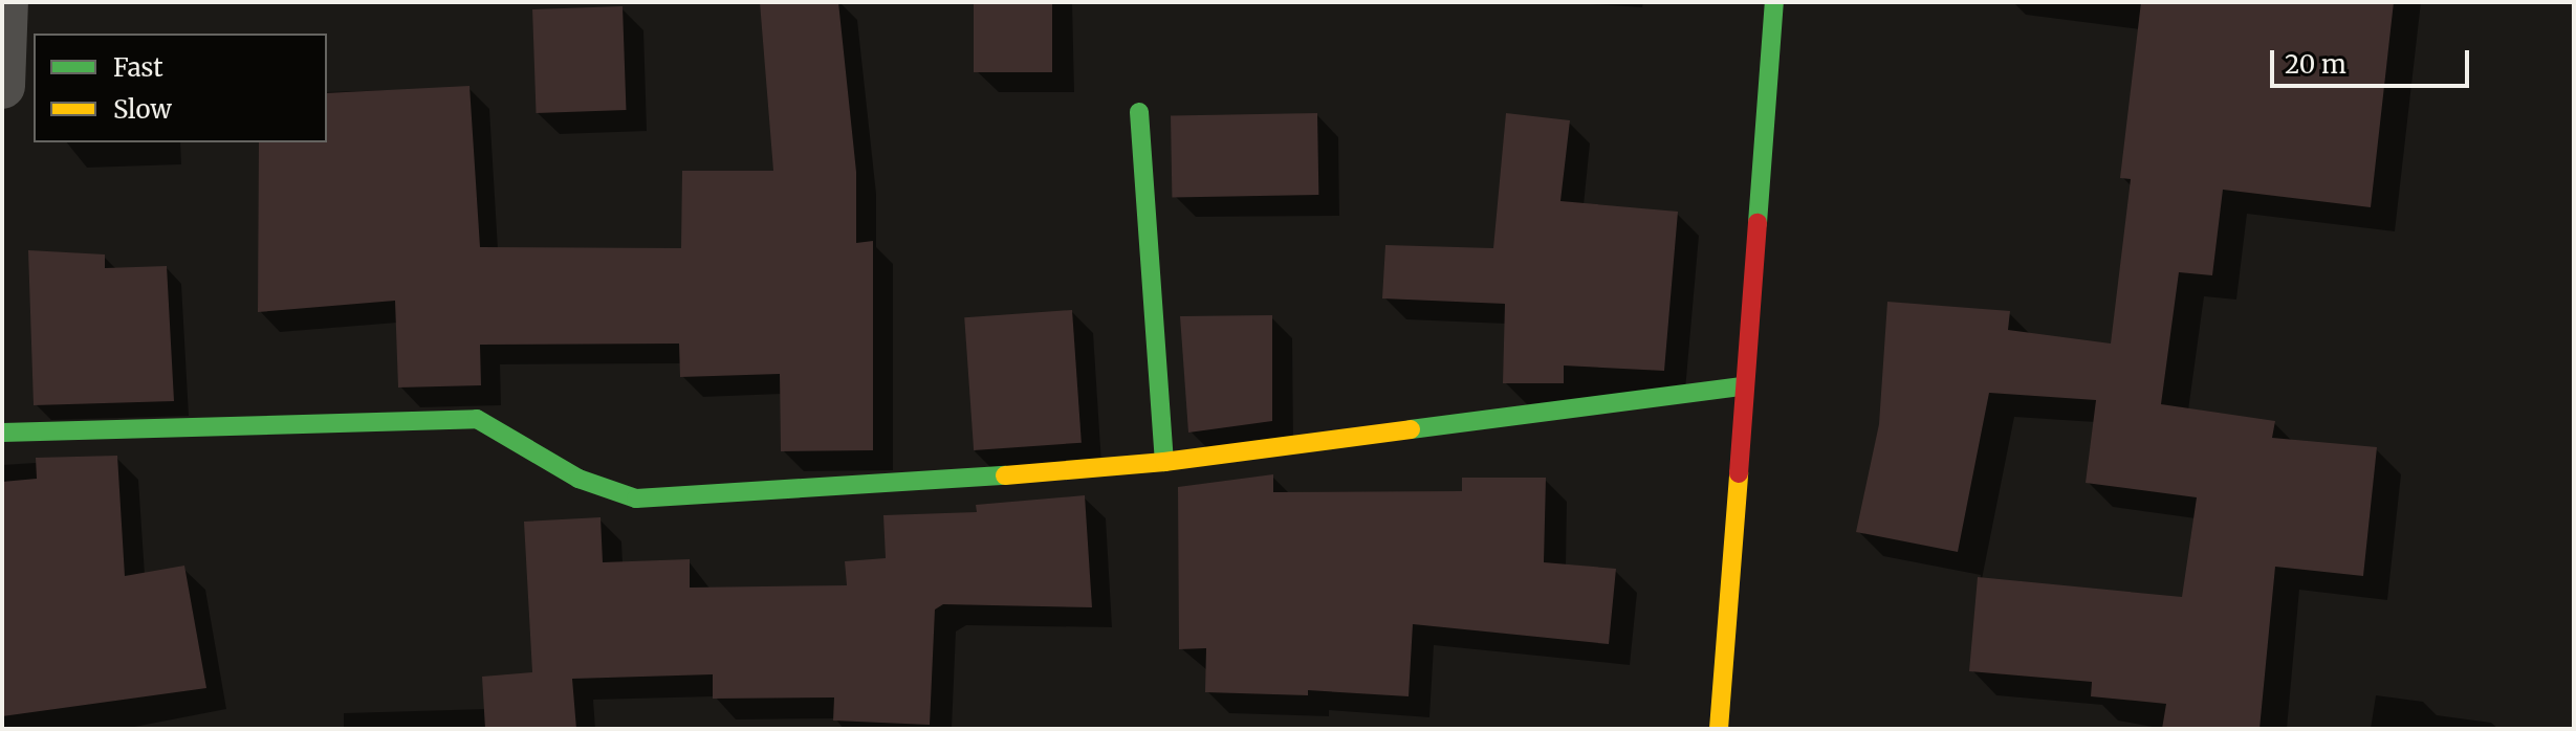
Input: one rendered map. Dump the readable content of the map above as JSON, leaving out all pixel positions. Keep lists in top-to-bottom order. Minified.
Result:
{"legend":["Fast","Slow"],"scale_bar":"20 m"}
